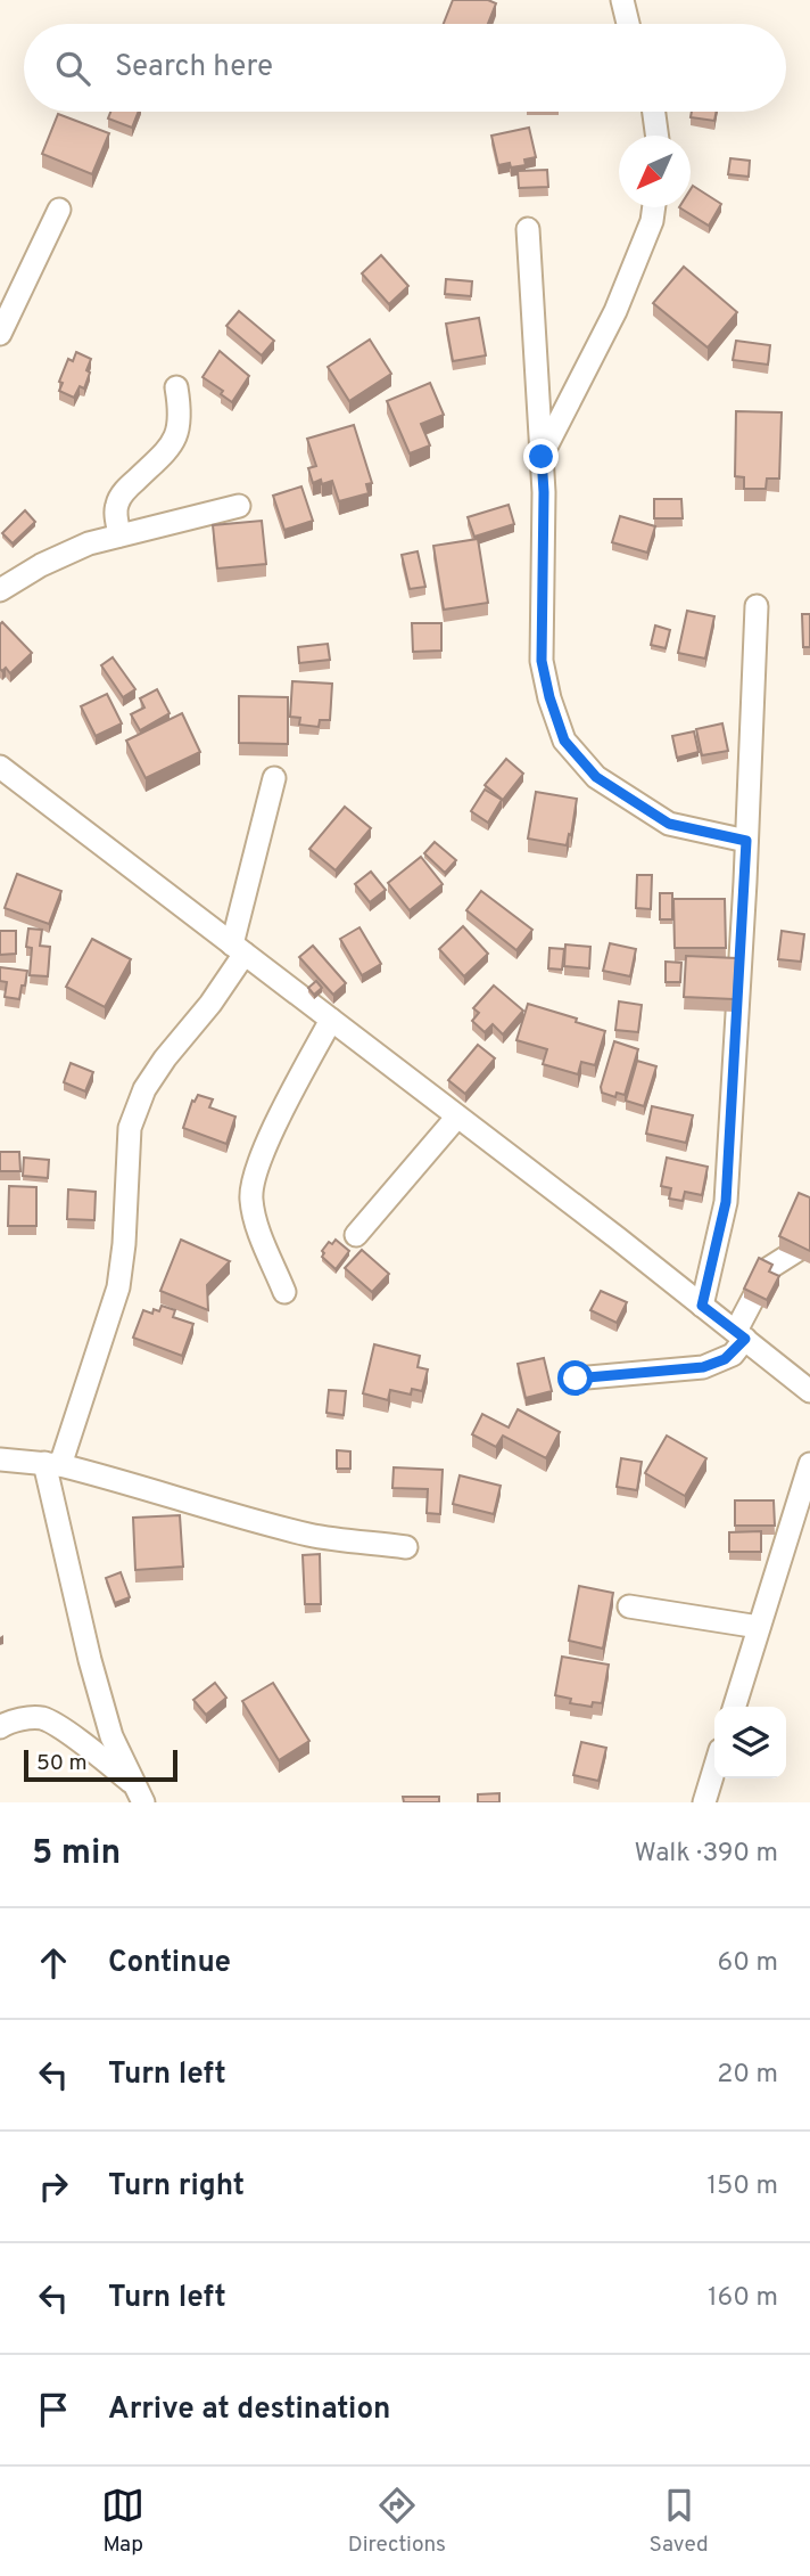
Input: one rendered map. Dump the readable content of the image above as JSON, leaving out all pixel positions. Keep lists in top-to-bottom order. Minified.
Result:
{"scale_bar":"50 m","north":"bottom left","page":{"search":"Search here","scale":"50 m","heading":["5 min","Walk · 390 m"],"list":[["Continue","60 m"],["Turn left","20 m"],["Turn right","150 m"],["Turn left","160 m"],"Arrive at destination"],"nav":["Map","Directions","Saved"]}}
